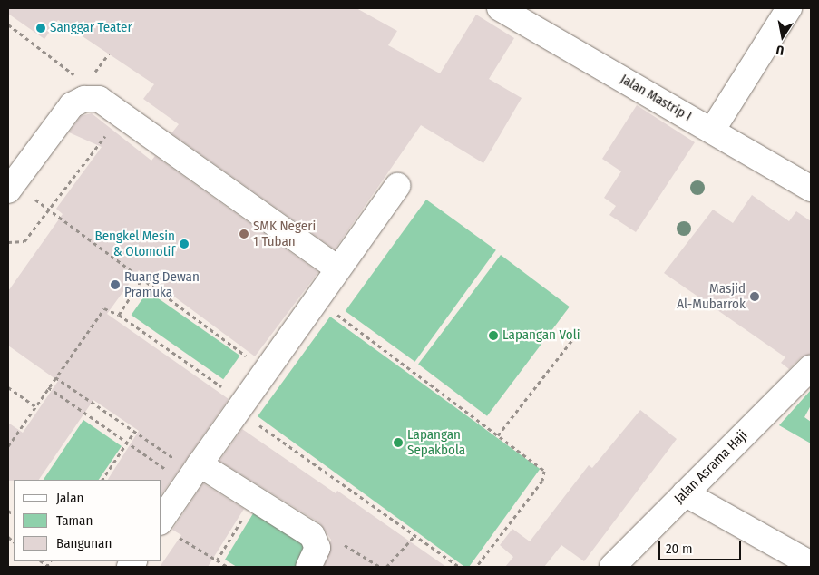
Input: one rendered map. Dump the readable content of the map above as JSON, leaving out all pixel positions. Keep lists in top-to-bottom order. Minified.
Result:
{"streets":{"street":["Jalan Mastrip I","Jalan Asrama Haji"]},"places":["Sanggar Teater","SMK Negeri 1 Tuban","Bengkel Mesin & Otomotif","Ruang Dewan Pramuka","Masjid Al-Mubarrok","Lapangan Voli","Lapangan Sepakbola"],"legend":["Jalan","Taman","Bangunan"],"scale_bar":"20 m","north":"bottom"}
